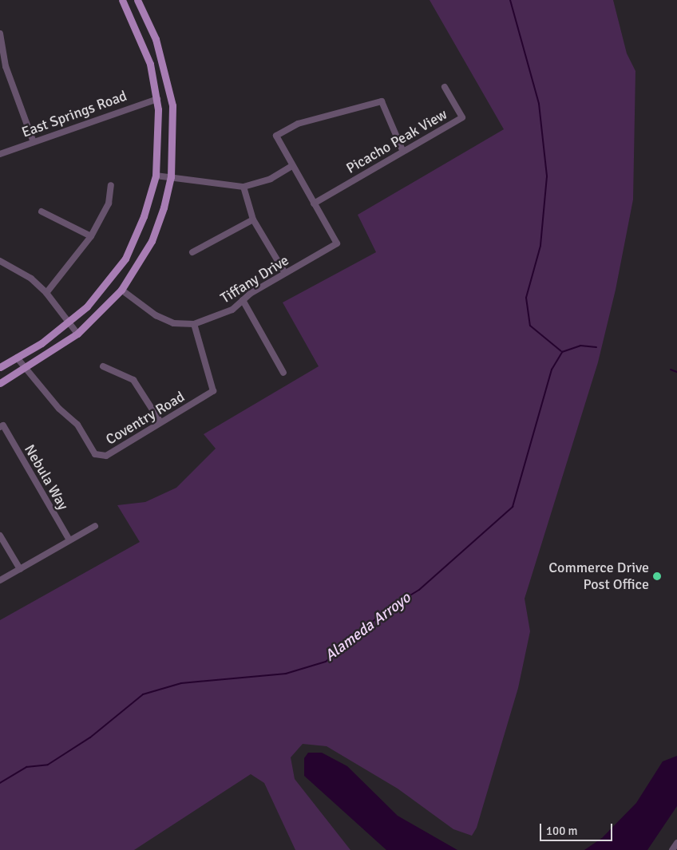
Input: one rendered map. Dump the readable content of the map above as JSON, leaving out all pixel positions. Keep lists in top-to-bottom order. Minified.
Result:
{"streets":{"street":["East Springs Road","Picacho Peak View","Tiffany Drive","Coventry Road","Nebula Way"]},"crossings":[["Picacho Peak View","Tiffany Drive"],["Tiffany Drive","Coventry Road"]],"water":["Alameda Arroyo"],"places":["Commerce Drive Post Office"],"scale_bar":"100 m"}
